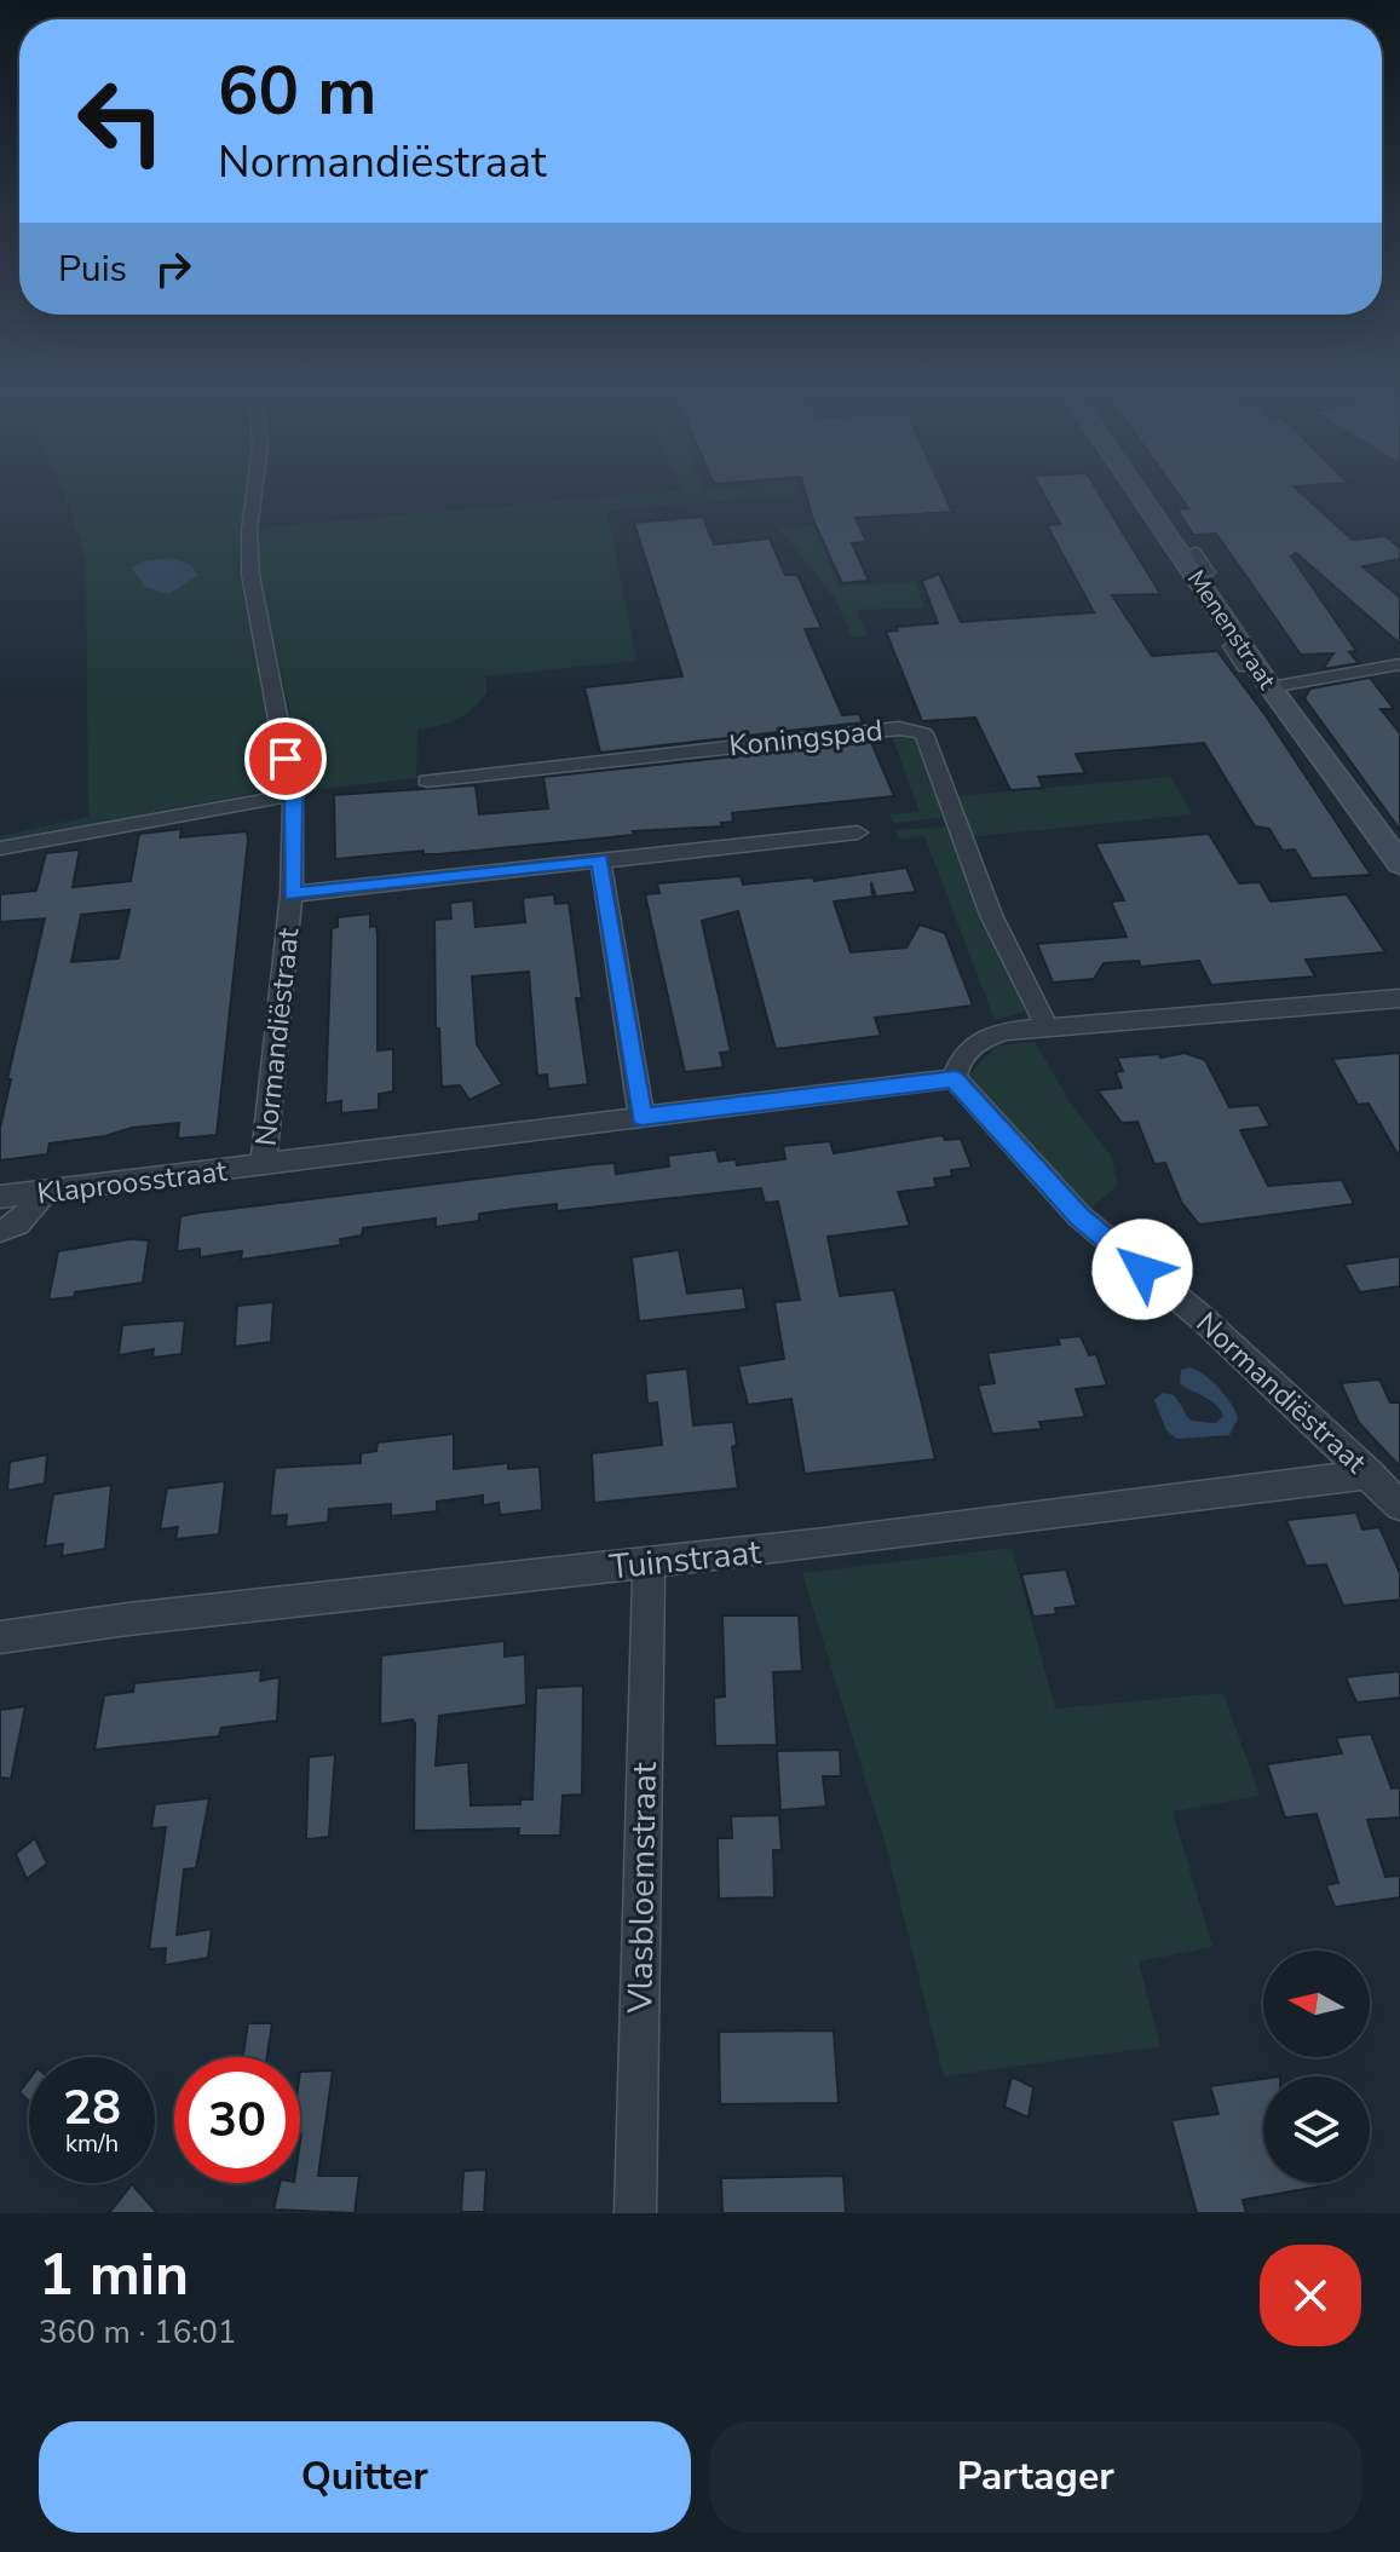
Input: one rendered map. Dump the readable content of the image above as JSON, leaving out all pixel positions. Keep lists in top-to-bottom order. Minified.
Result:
{"streets":{"main road":["Menenstraat"],"street":["Koningspad","Normandiëstraat","Klaproosstraat","Tuinstraat","Vlasbloemstraat"]},"crossings":[["Normandiëstraat","Klaproosstraat"],["Normandiëstraat","Tuinstraat"],["Tuinstraat","Vlasbloemstraat"]],"north":"left","page":{"turn":["60 m","Normandiëstraat"],"then":"Puis","speed":"28 km/h","limit":"30","heading":["1 min","360 m · 16:01"],"buttons":["Quitter","Partager"]}}
